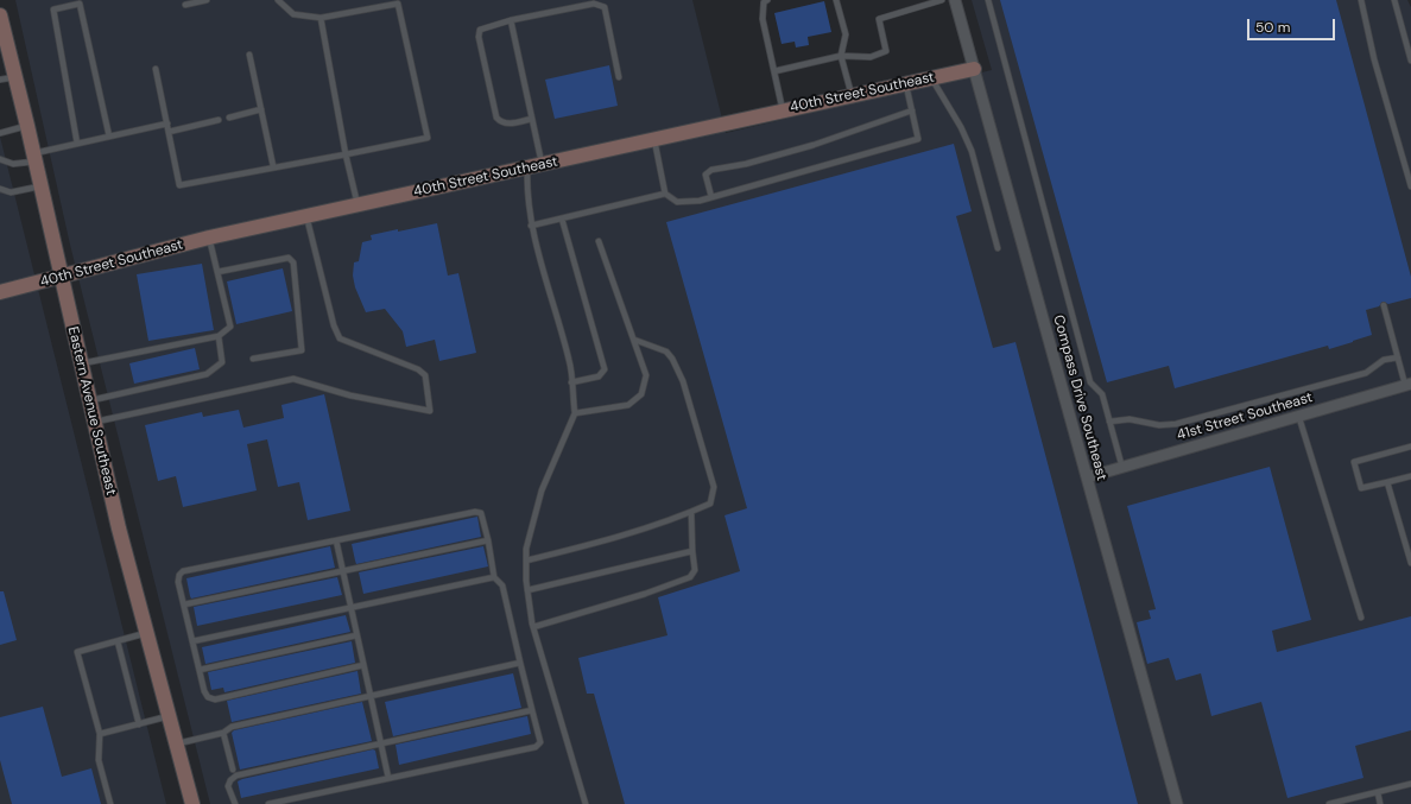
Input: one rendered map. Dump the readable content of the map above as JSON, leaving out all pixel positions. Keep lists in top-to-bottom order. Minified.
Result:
{"streets":{"street":["40th Street Southeast","Compass Drive Southeast","Eastern Avenue Southeast","41st Street Southeast"]},"crossings":[["40th Street Southeast","Compass Drive Southeast"],["40th Street Southeast","Eastern Avenue Southeast"],["Compass Drive Southeast","41st Street Southeast"]],"scale_bar":"50 m"}
